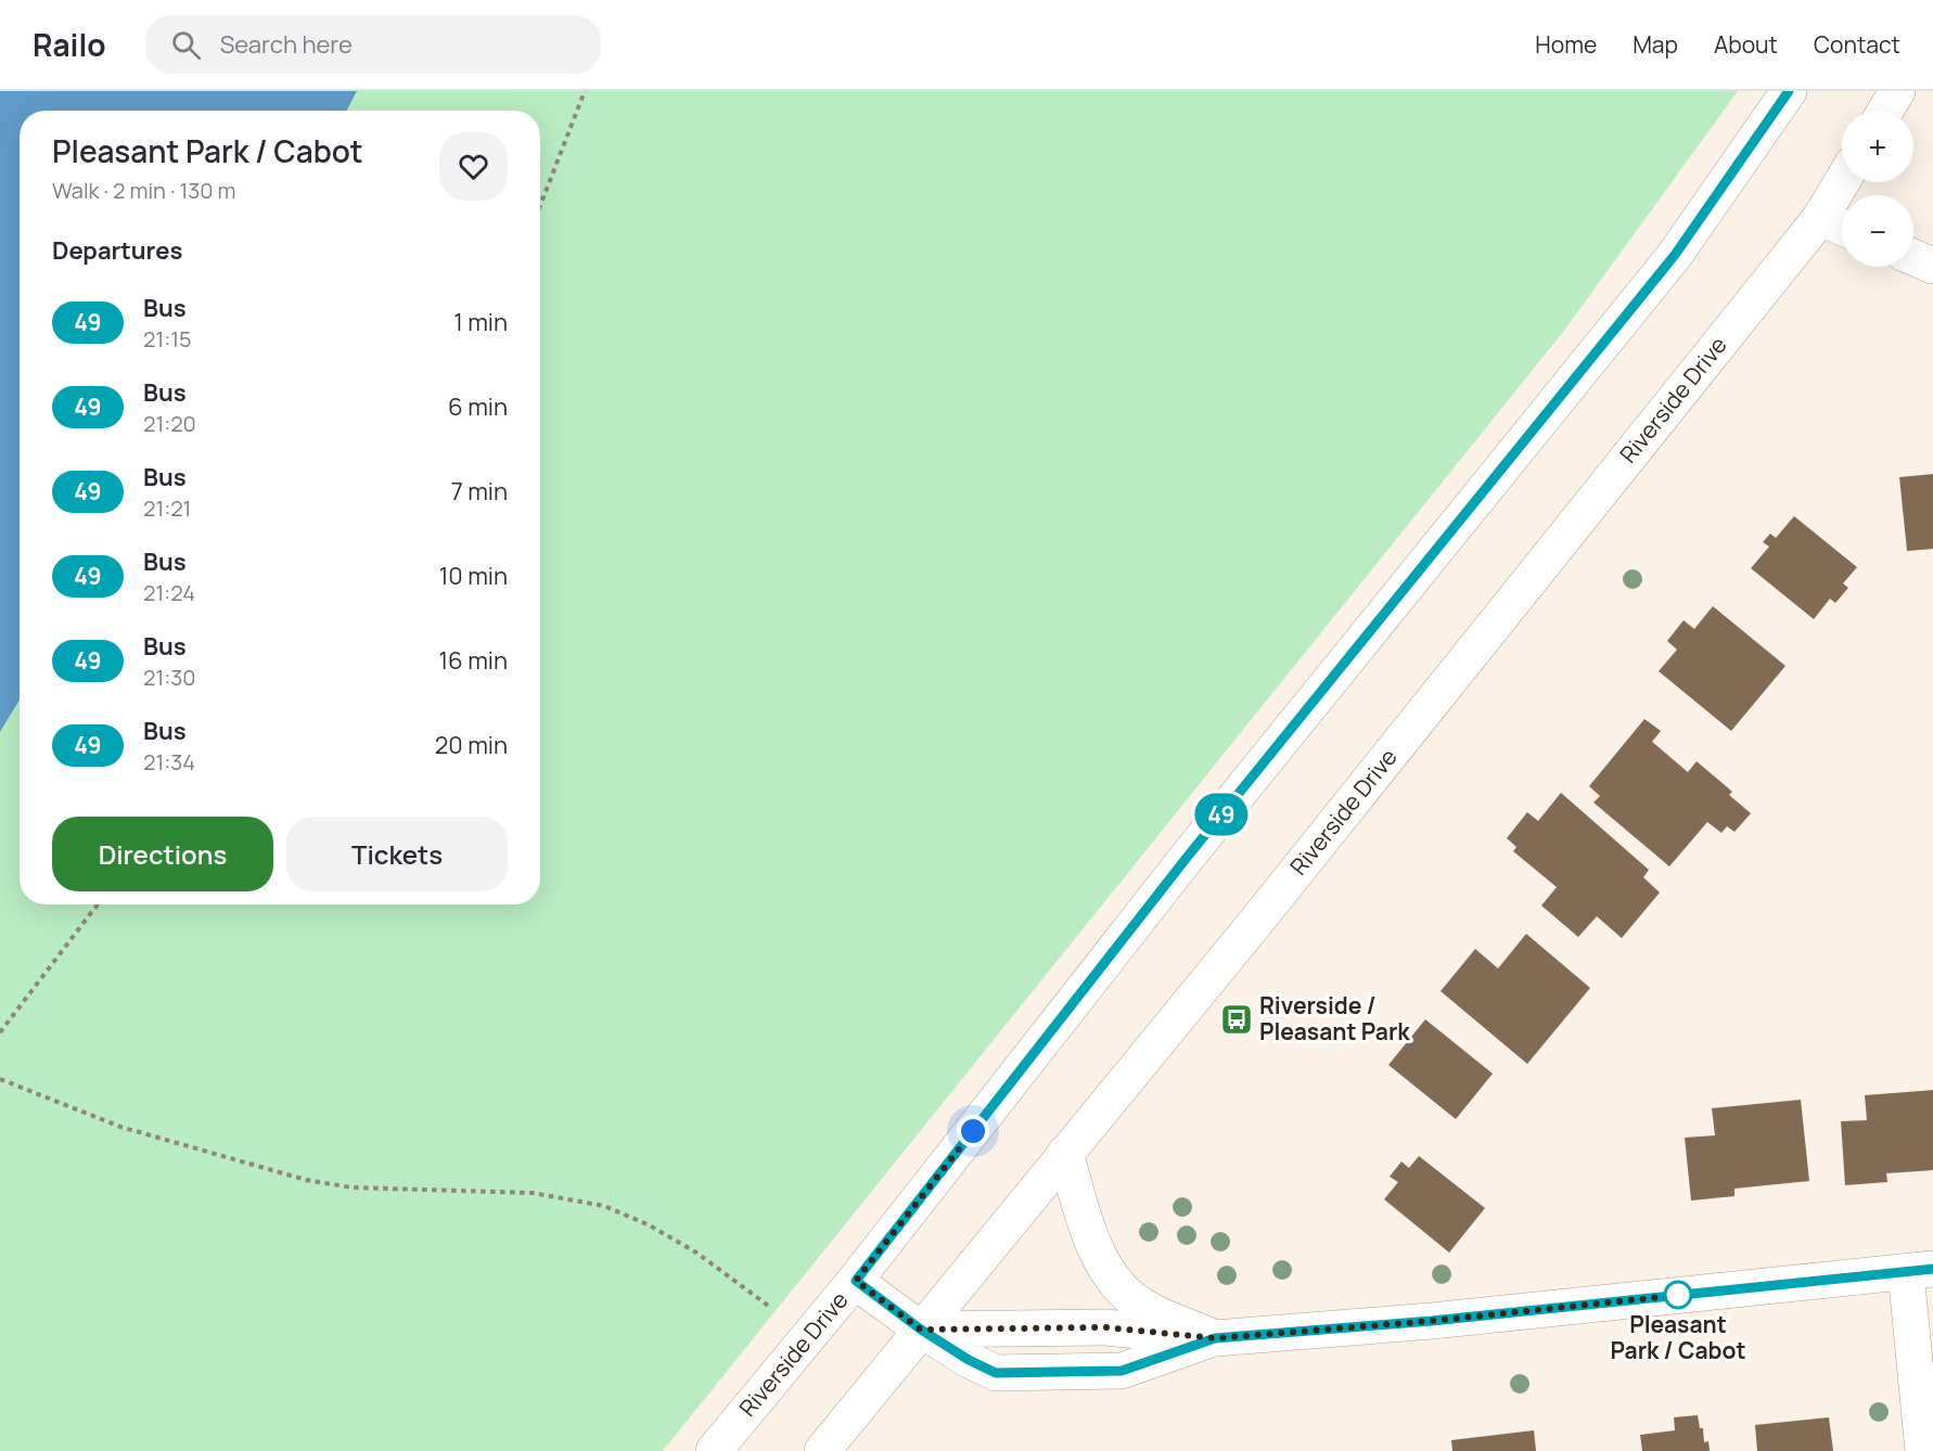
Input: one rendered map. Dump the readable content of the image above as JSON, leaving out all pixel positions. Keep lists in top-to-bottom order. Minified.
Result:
{"streets":{"main road":["Riverside Drive"]},"places":{"bus stop":["Riverside / Pleasant Park"],"other":["Pleasant Park / Cabot"]},"lines":["bus line 49"],"page":{"header":"Railo","search":"Search here","nav":["Home","Map","About","Contact"],"on_map":"49","map_buttons":["+","−"],"heading":[["Pleasant Park / Cabot","Walk · 2 min · 130 m"],"Departures"],"list":[{"mark":"49","name":"Bus","note":"21:15","value":"1 min"},{"mark":"49","name":"Bus","note":"21:20","value":"6 min"},{"mark":"49","name":"Bus","note":"21:21","value":"7 min"},{"mark":"49","name":"Bus","note":"21:24","value":"10 min"},{"mark":"49","name":"Bus","note":"21:30","value":"16 min"},{"mark":"49","name":"Bus","note":"21:34","value":"20 min"}],"buttons":["Directions","Tickets"]}}
